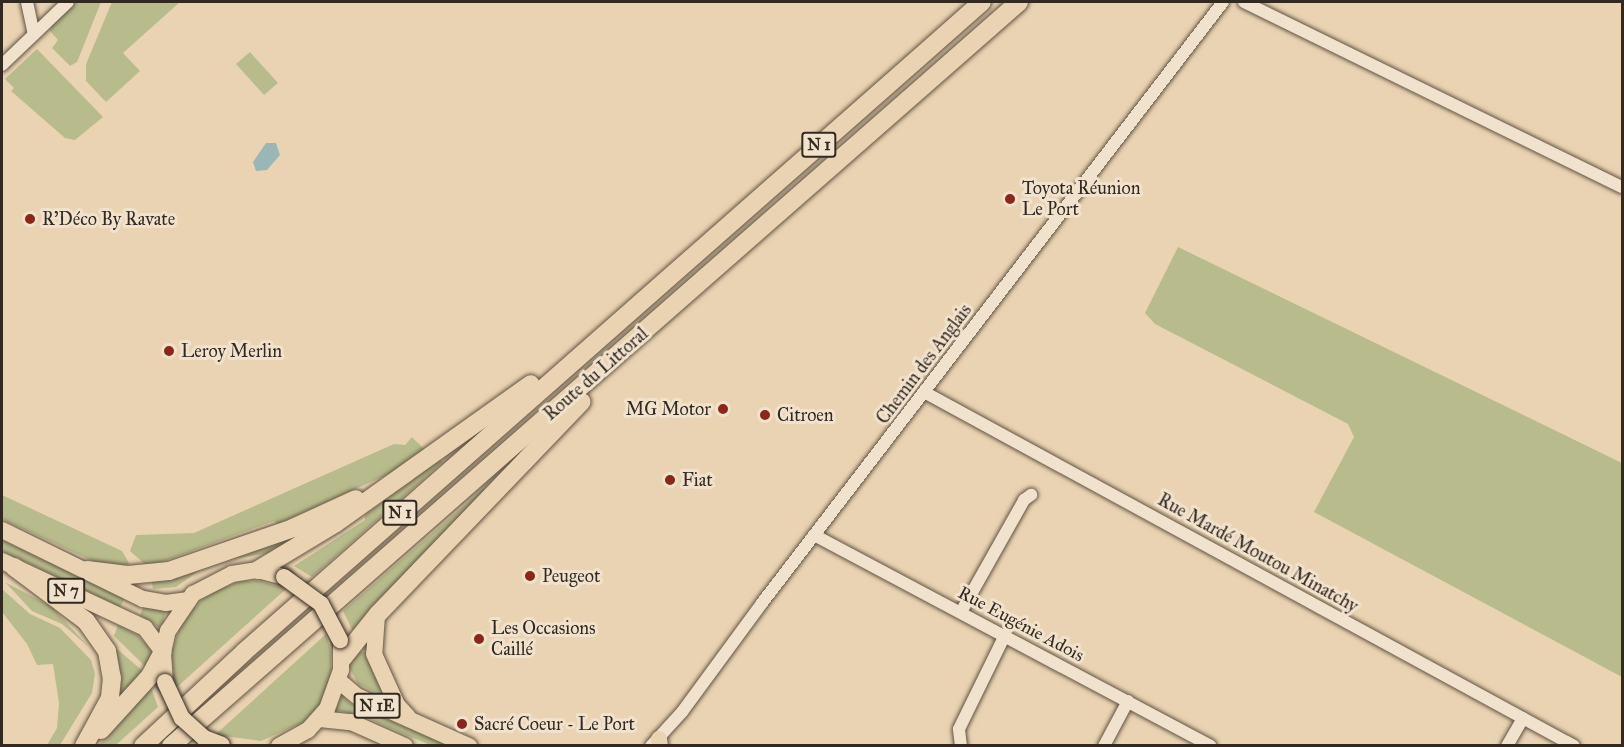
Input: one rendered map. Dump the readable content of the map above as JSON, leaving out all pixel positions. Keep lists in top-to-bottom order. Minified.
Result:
{"streets":{"highway":["N 1","Route du Littoral"],"main road":["N 7","N 1E"],"street":["Chemin des Anglais","Rue Mardé Moutou Minatchy","Rue Eugénie Adois"]},"crossings":[["Chemin des Anglais","Rue Mardé Moutou Minatchy"],["Chemin des Anglais","Rue Eugénie Adois"]],"places":["Toyota Réunion Le Port","R’Déco By Ravate","Leroy Merlin","MG Motor","Citroen","Fiat","Peugeot","Les Occasions Caillé","Sacré Coeur - Le Port"]}
